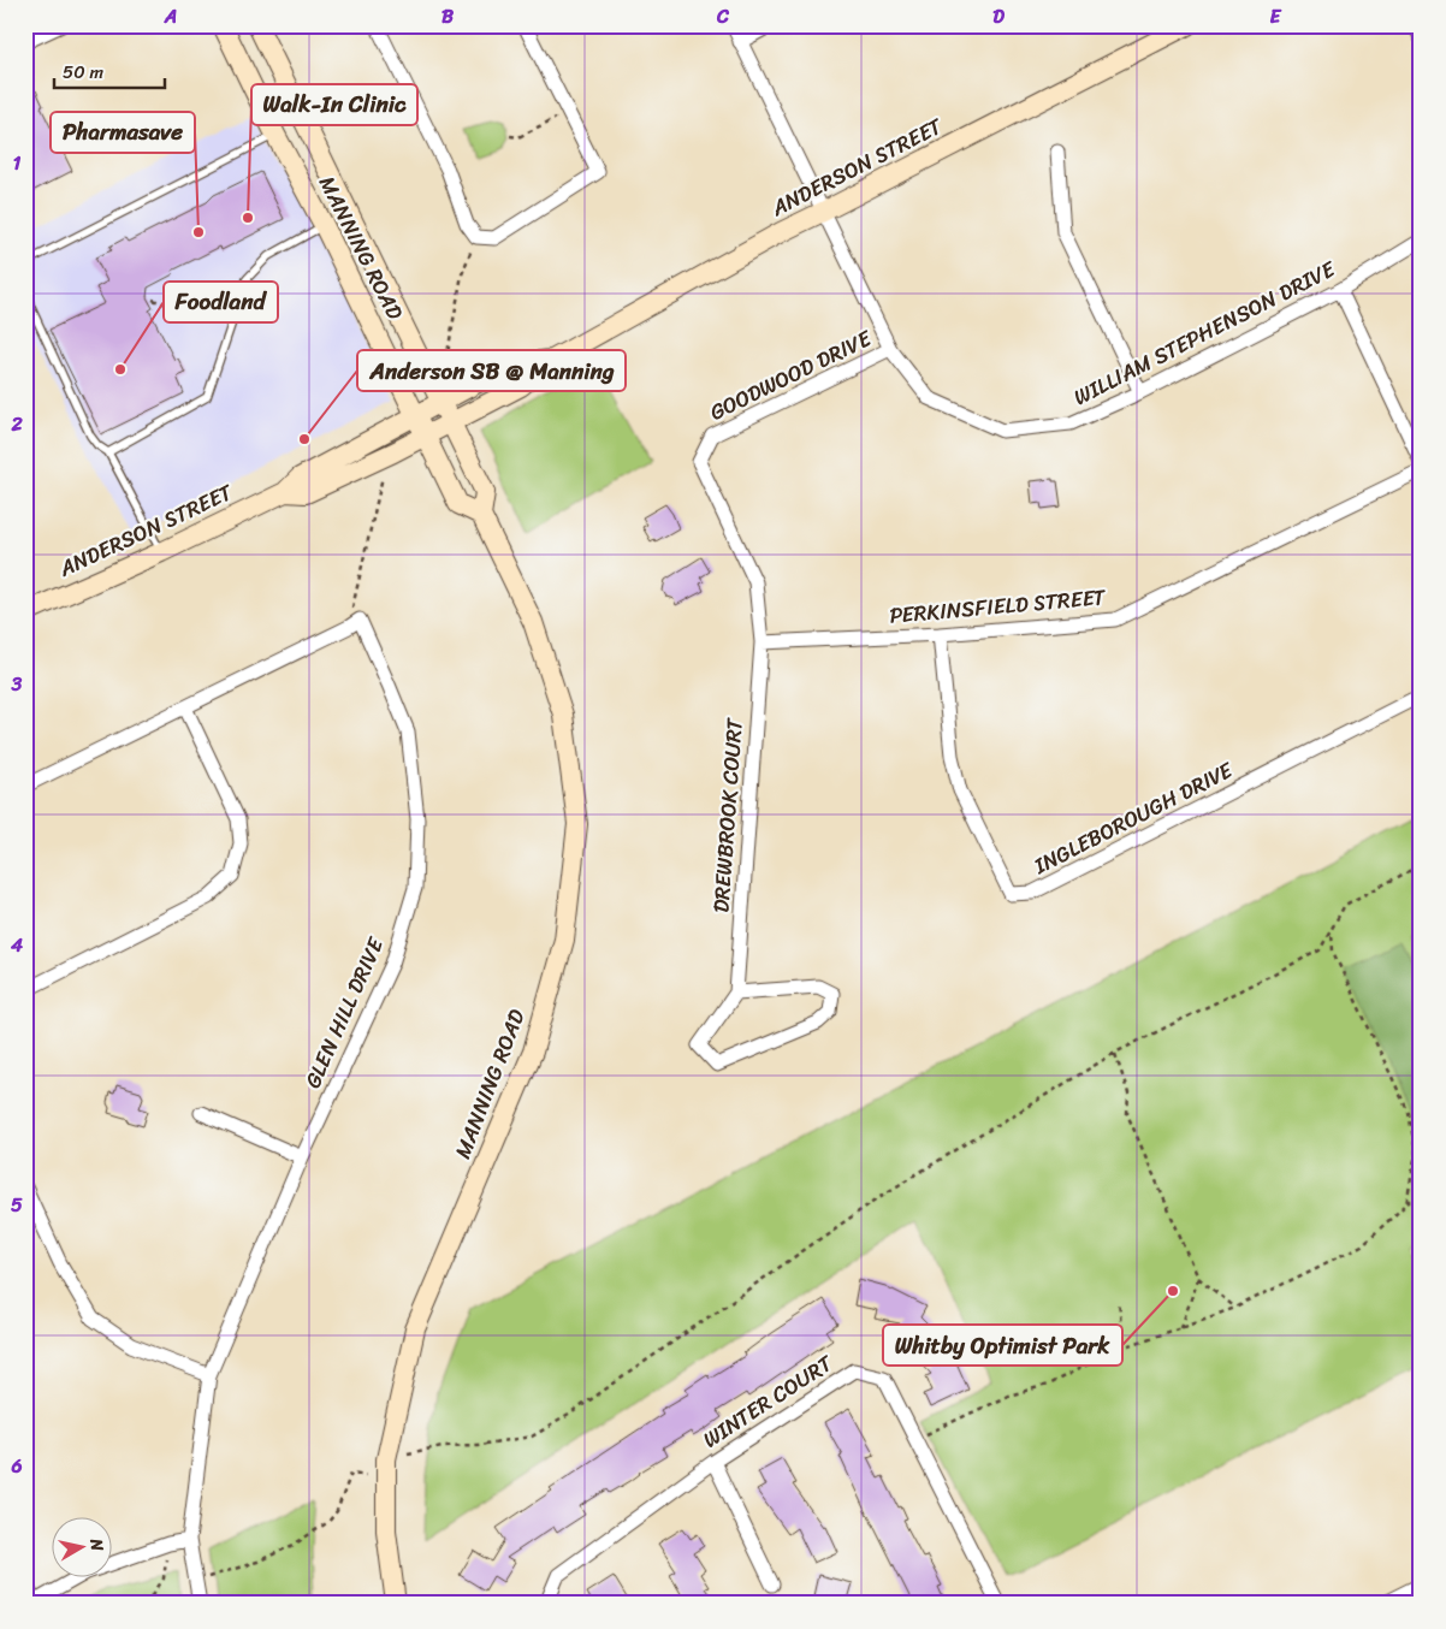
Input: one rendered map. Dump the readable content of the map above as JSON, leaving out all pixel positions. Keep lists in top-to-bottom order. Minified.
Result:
{"streets":{"main road":["ANDERSON STREET","MANNING ROAD"],"street":["WILLIAM STEPHENSON DRIVE","GOODWOOD DRIVE","PERKINSFIELD STREET","DREWBROOK COURT","INGLEBOROUGH DRIVE","GLEN HILL DRIVE","WINTER COURT"]},"crossings":[["ANDERSON STREET","MANNING ROAD"],["ANDERSON STREET","WILLIAM STEPHENSON DRIVE"],["WILLIAM STEPHENSON DRIVE","GOODWOOD DRIVE"],["GOODWOOD DRIVE","PERKINSFIELD STREET"],["GOODWOOD DRIVE","DREWBROOK COURT"],["PERKINSFIELD STREET","DREWBROOK COURT"],["PERKINSFIELD STREET","INGLEBOROUGH DRIVE"]],"places":["Walk-In Clinic","Pharmasave","Foodland","Anderson SB @ Manning","Whitby Optimist Park"],"scale_bar":"50 m","north":"right","grid":{"columns":["A","B","C","D","E"],"rows":["1","2","3","4","5","6"]}}
